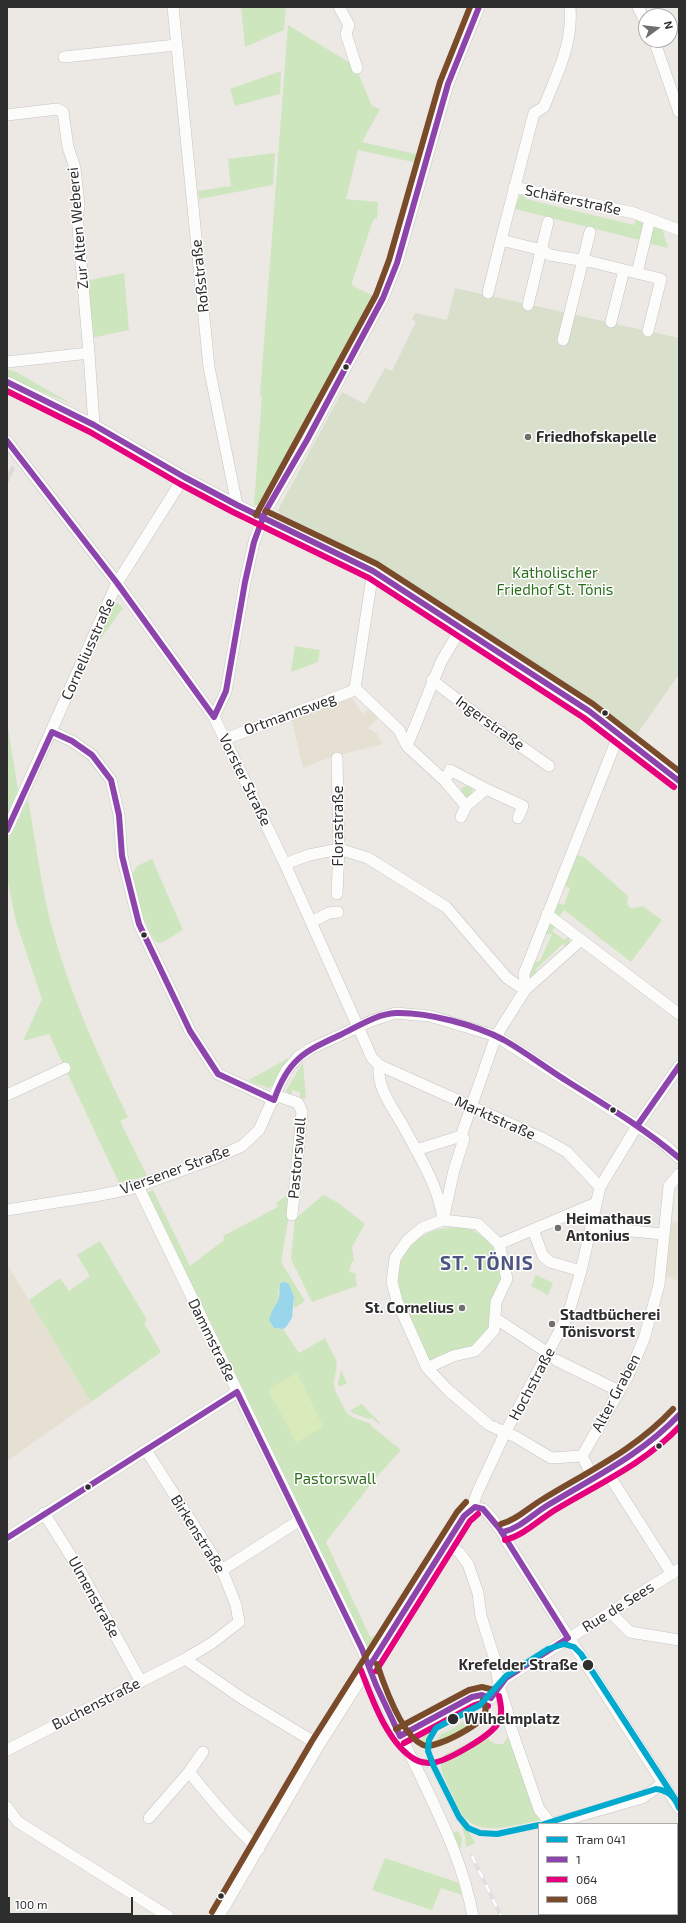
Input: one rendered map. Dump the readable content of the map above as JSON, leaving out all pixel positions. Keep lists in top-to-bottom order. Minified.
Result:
{"streets":{"street":["Schäferstraße","Zur Alten Weberei","Roßstraße","Corneliusstraße","Ortmannsweg","Ingerstraße","Vorster Straße","Florastraße","Marktstraße","Pastorswall","Viersener Straße","Dammstraße","Hochstraße","Alter Graben","Birkenstraße","Ulmenstraße","Rue de Sees","Buchenstraße"]},"crossings":[["Corneliusstraße","Vorster Straße"],["Corneliusstraße","Pastorswall"],["Ortmannsweg","Vorster Straße"],["Vorster Straße","Marktstraße"],["Vorster Straße","Viersener Straße"],["Marktstraße","Hochstraße"],["Pastorswall","Viersener Straße"],["Viersener Straße","Dammstraße"],["Viersener Straße","Hochstraße"],["Dammstraße","Hochstraße"],["Birkenstraße","Buchenstraße"],["Ulmenstraße","Buchenstraße"]],"districts":["ST. TÖNIS"],"parks":["Katholischer Friedhof St. Tönis","Pastorswall"],"places":["Friedhofskapelle","Heimathaus Antonius","St. Cornelius","Stadtbücherei Tönisvorst","Krefelder Straße","Wilhelmplatz"],"lines":["transit line 1","transit line 068","transit line 064","tram line 041"],"legend":["Tram 041","1","064","068"],"scale_bar":"100 m","north":"right"}
